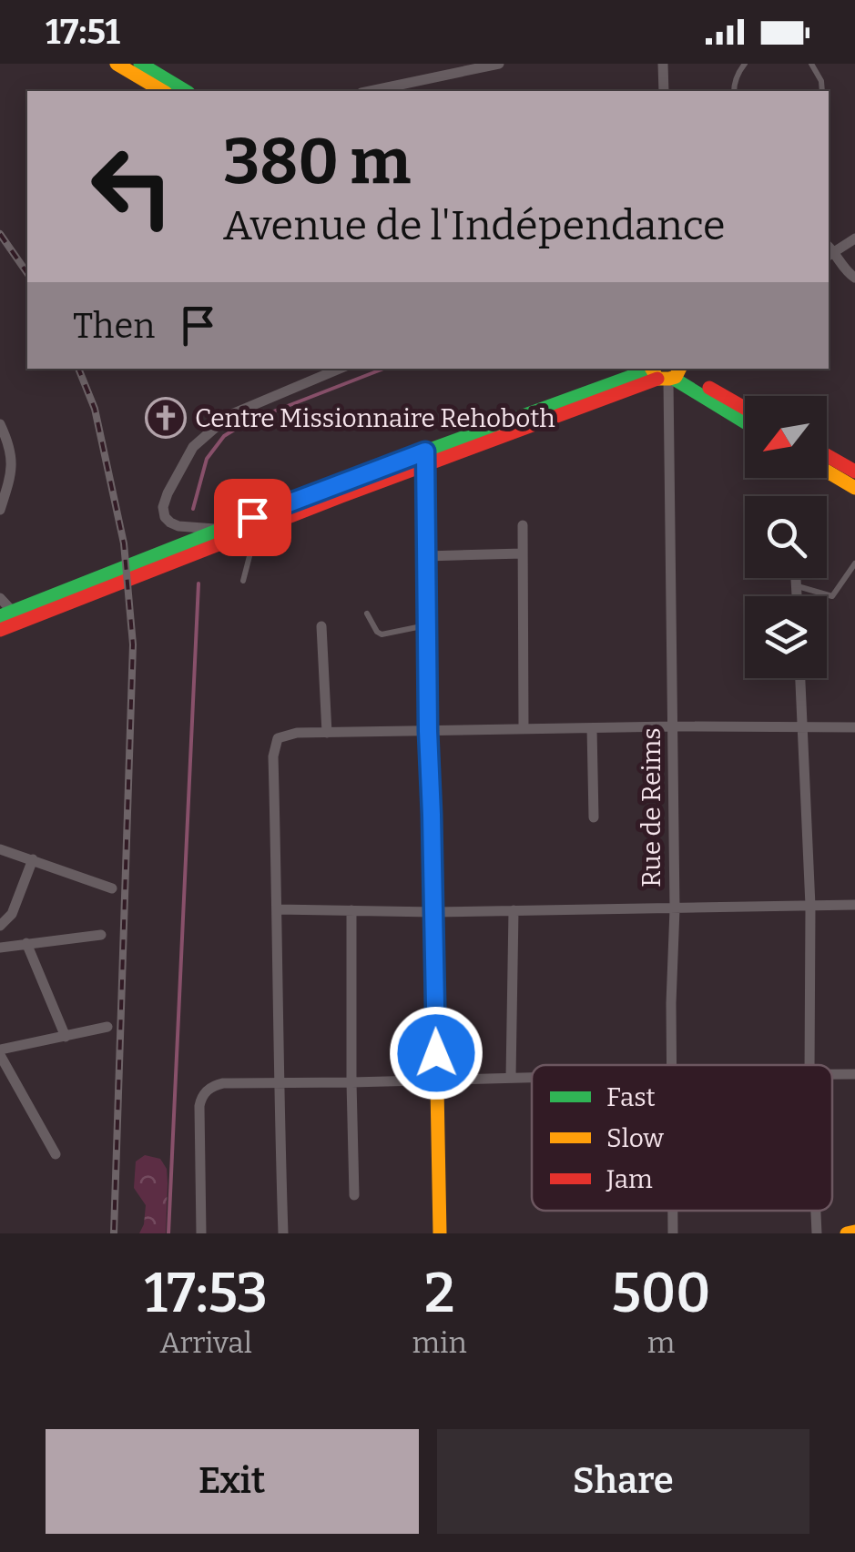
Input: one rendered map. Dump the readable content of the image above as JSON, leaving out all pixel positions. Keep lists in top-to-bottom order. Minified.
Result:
{"streets":{"street":["Rue de Reims"]},"places":{"church":["Centre Missionnaire Rehoboth"]},"legend":["Fast","Slow","Jam"],"north":"bottom left","page":{"status":"17:51","turn":["380 m","Avenue de l'Indépendance"],"then":"Then","eta":["17:53","Arrival","2","min","500","m"],"buttons":["Exit","Share"]}}
